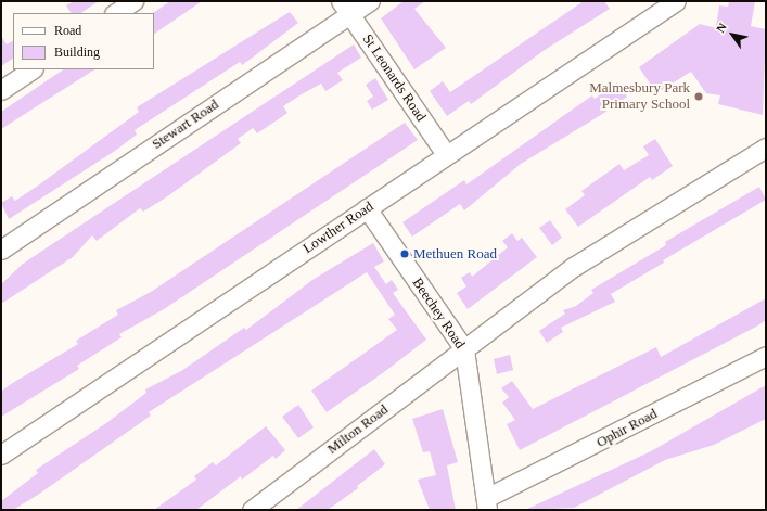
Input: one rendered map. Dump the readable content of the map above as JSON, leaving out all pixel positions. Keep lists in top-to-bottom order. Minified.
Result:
{"streets":{"street":["St Leonards Road","Stewart Road","Lowther Road","Beechey Road","Ophir Road","Milton Road"]},"crossings":[["St Leonards Road","Stewart Road"],["St Leonards Road","Lowther Road"],["Lowther Road","Beechey Road"],["Beechey Road","Ophir Road"],["Beechey Road","Milton Road"]],"places":["Malmesbury Park Primary School","Methuen Road"],"legend":["Road","Building"],"north":"top left"}
